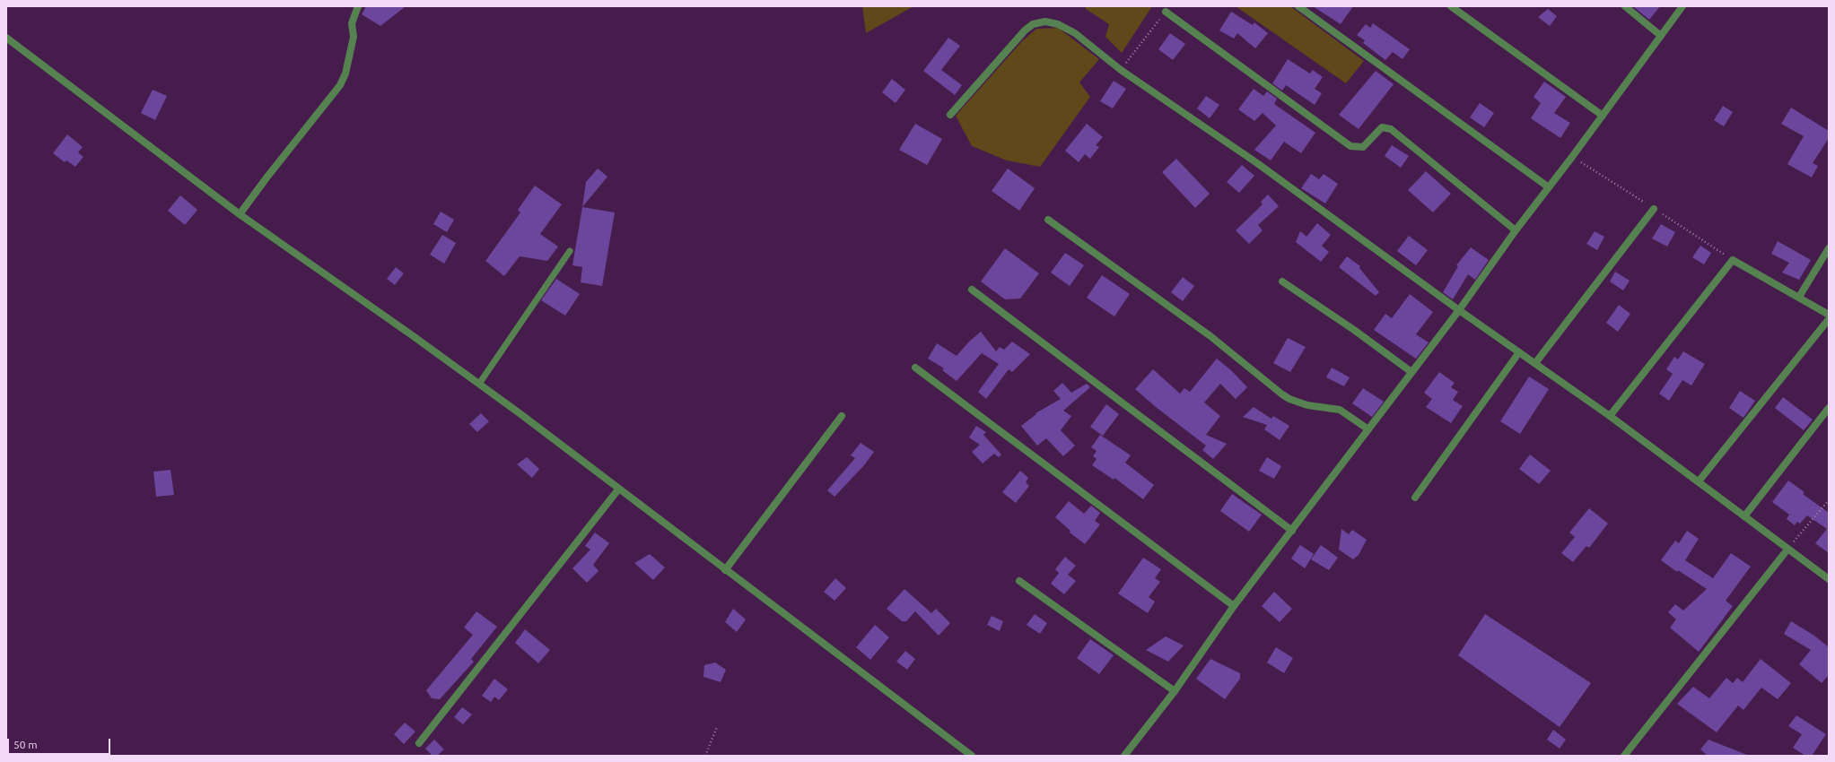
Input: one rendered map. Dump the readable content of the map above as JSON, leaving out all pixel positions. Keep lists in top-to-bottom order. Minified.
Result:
{"scale_bar":"50 m"}
